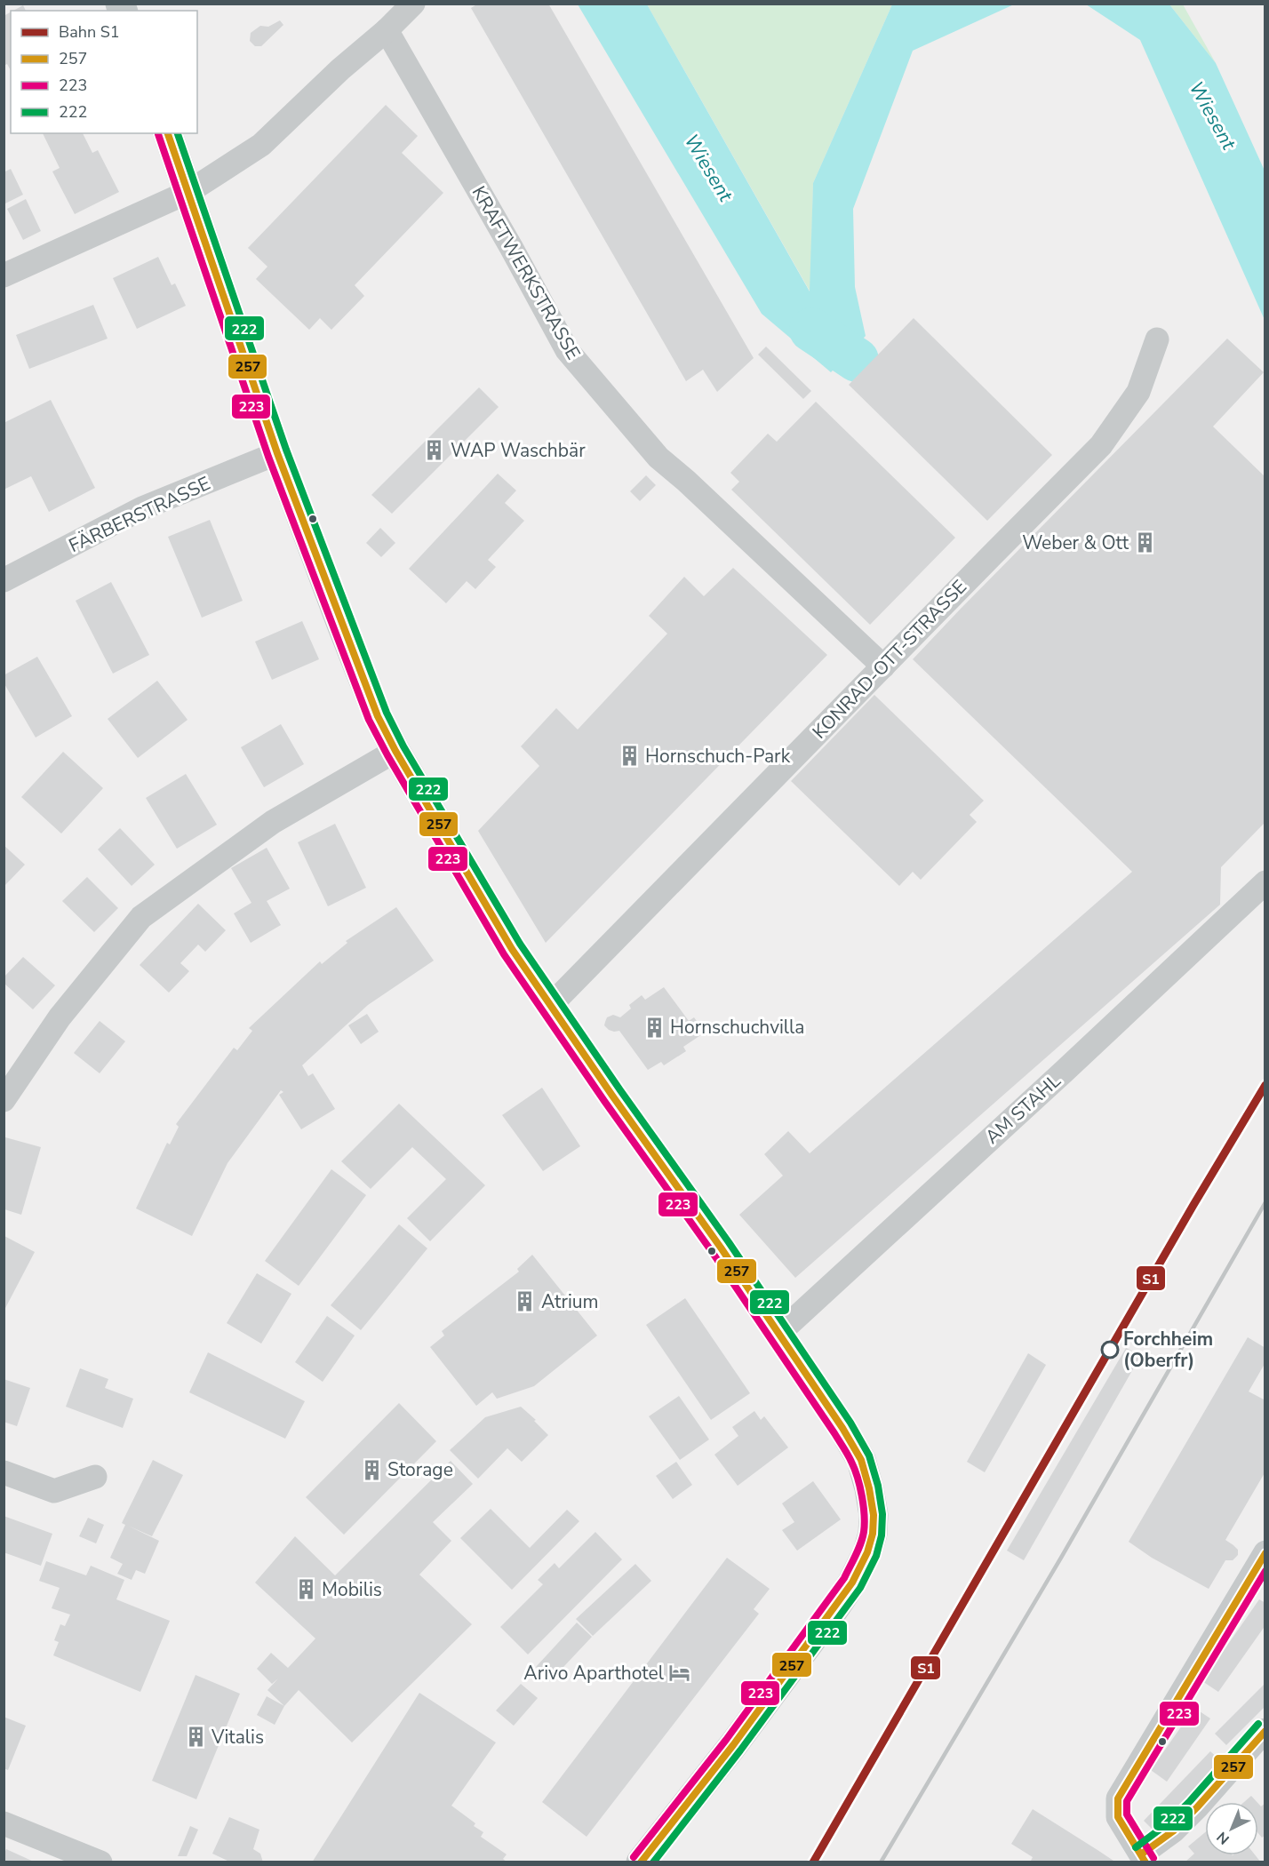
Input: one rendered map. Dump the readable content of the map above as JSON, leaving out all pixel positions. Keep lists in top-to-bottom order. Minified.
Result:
{"streets":{"street":["KRAFTWERKSTRASSE","FÄRBERSTRASSE","KONRAD-OTT-STRASSE","AM STAHL"]},"crossings":[["KRAFTWERKSTRASSE","KONRAD-OTT-STRASSE"]],"water":["Wiesent"],"places":{"building":["WAP Waschbär","Weber & Ott","Hornschuch-Park","Hornschuchvilla","Atrium","Storage","Mobilis","Vitalis"],"other":["Forchheim (Oberfr)"],"hotel":["Arivo Aparthotel"]},"lines":["transit line 257","transit line 222","transit line 223","rail line S1"],"legend":["Bahn S1","257","223","222"],"north":"bottom left"}
